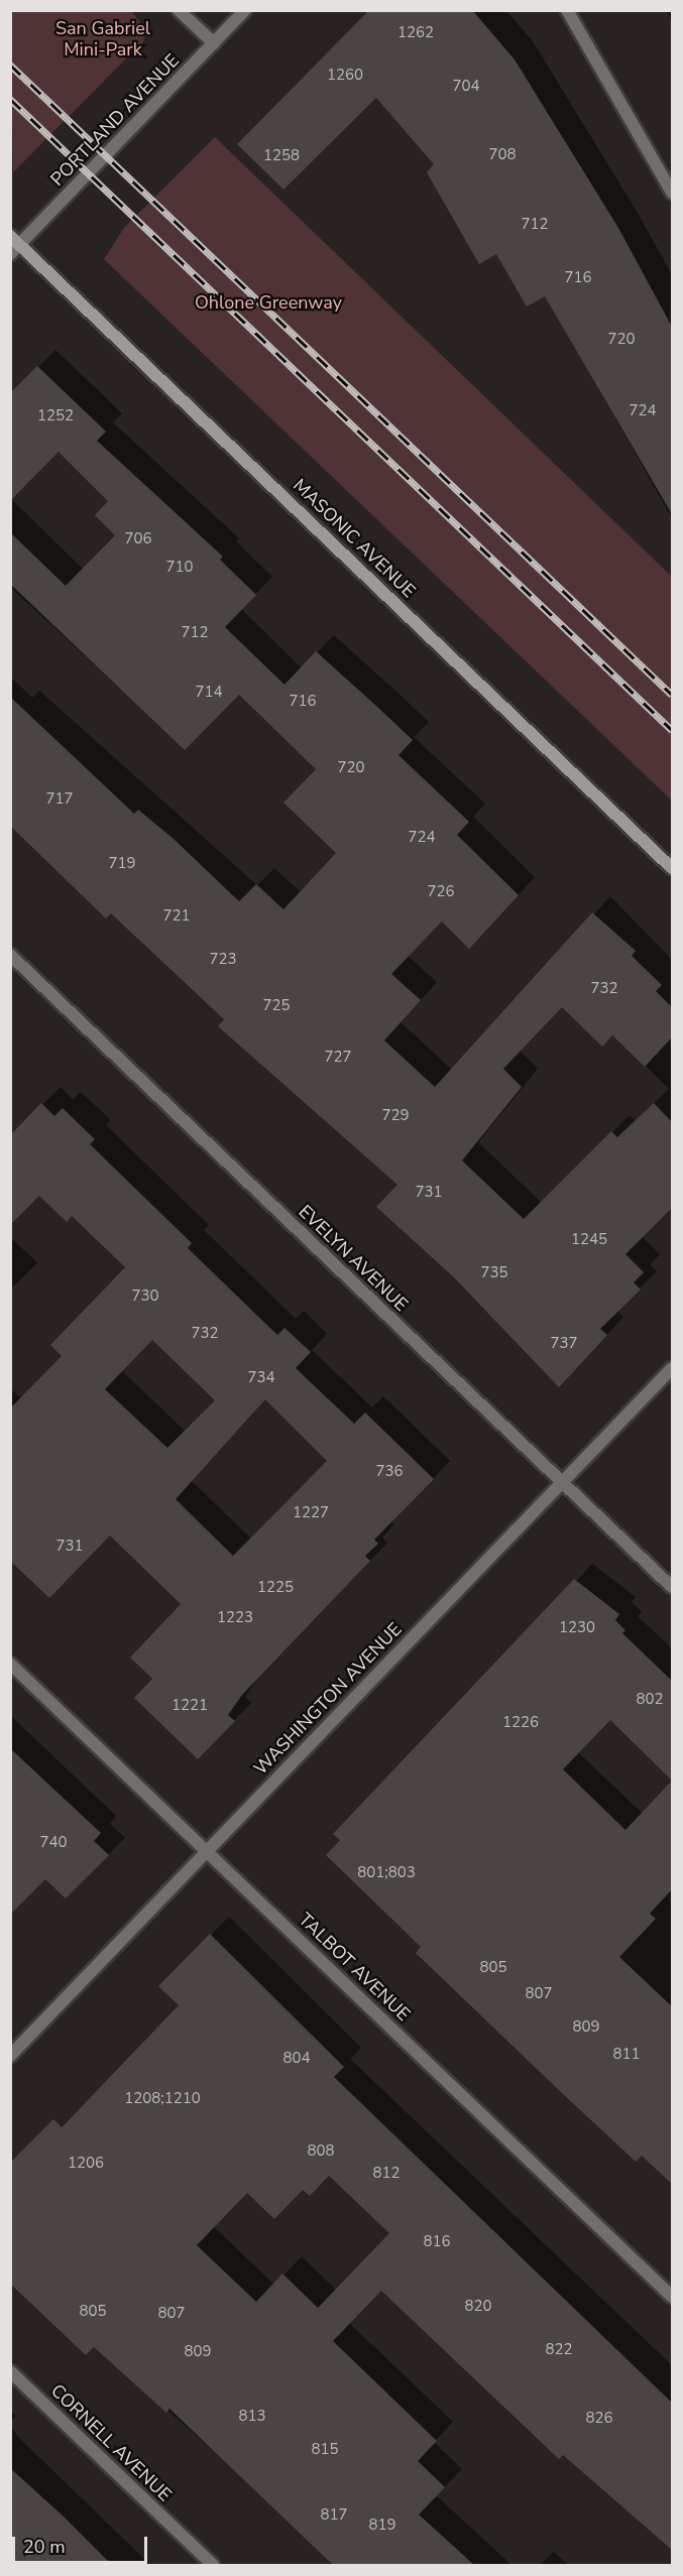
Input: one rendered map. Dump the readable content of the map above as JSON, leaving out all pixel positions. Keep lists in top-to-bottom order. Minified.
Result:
{"streets":{"street":["PORTLAND AVENUE","MASONIC AVENUE","EVELYN AVENUE","WASHINGTON AVENUE","TALBOT AVENUE","CORNELL AVENUE"]},"crossings":[["PORTLAND AVENUE","MASONIC AVENUE"],["EVELYN AVENUE","WASHINGTON AVENUE"],["WASHINGTON AVENUE","TALBOT AVENUE"]],"parks":["San Gabriel Mini-Park","Ohlone Greenway"],"house_numbers":["1262","1260","704","708","1258","712","716","720","724","1252","706","710","712","714","716","720","717","724","719","726","721","723","732","725","727","729","731","1245","735","730","732","737","734","736","1227","731","1225","1223","1230","802","1221","1226","740","801;803","805","807","809","811","804","1208;1210","808","1206","812","816","820","805","807","822","809","813","826","815","817","819"],"scale_bar":"20 m"}
